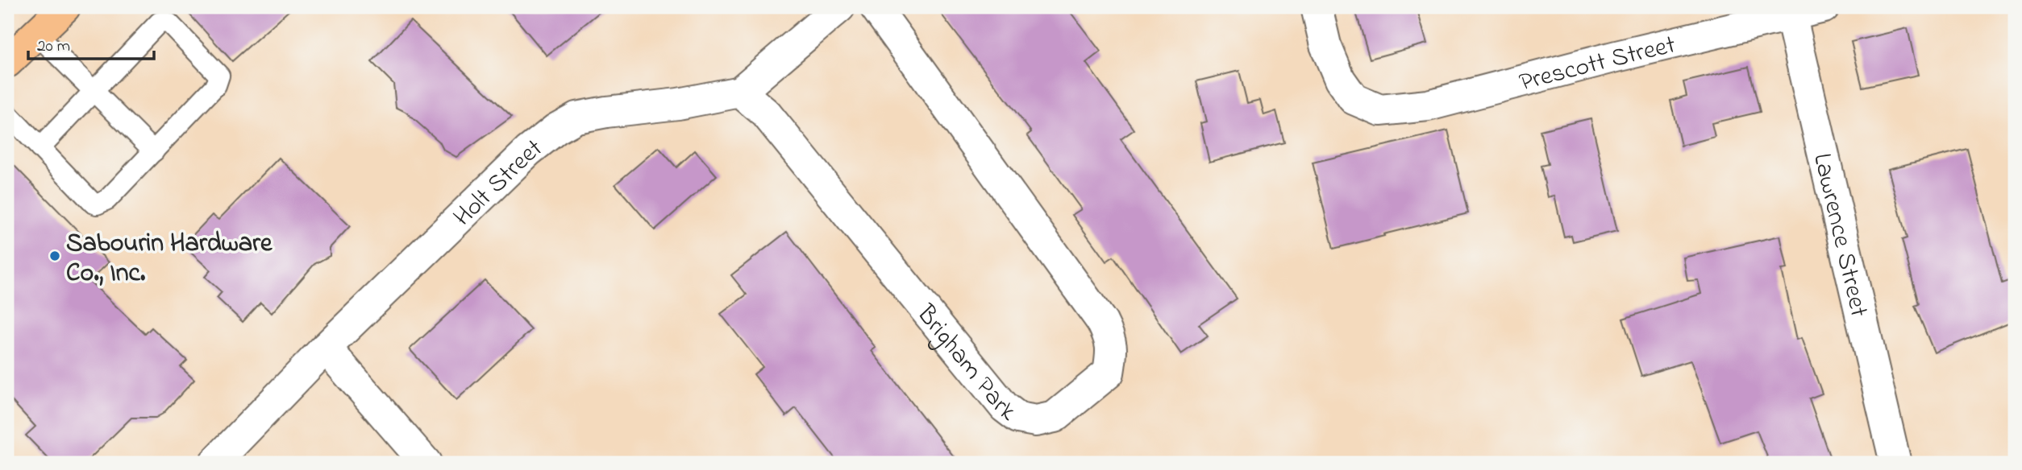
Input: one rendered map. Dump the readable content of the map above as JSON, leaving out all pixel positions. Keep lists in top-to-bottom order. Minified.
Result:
{"streets":{"street":["Prescott Street","Holt Street","Lawrence Street","Brigham Park"]},"crossings":[["Prescott Street","Lawrence Street"],["Holt Street","Brigham Park"]],"places":["Sabourin Hardware Co., Inc."],"scale_bar":"20 m"}
